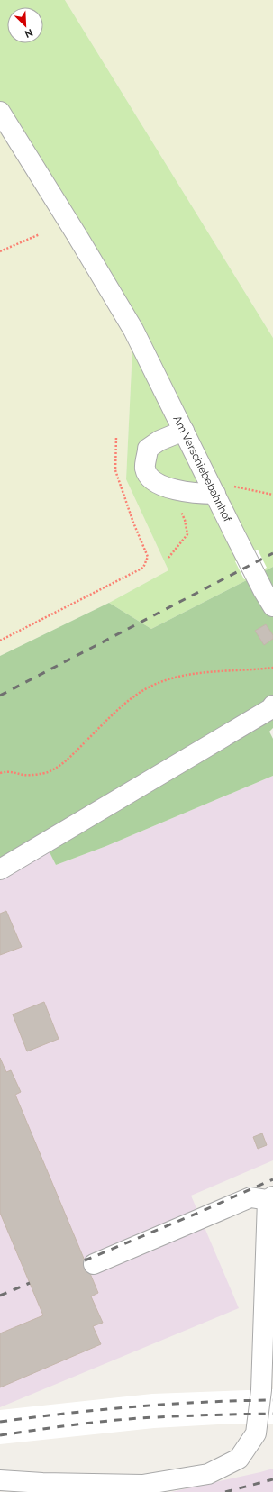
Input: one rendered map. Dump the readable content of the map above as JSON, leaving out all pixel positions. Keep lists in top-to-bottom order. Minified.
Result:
{"streets":{"street":["Am Verschiebebahnhof"]},"north":"bottom right"}
